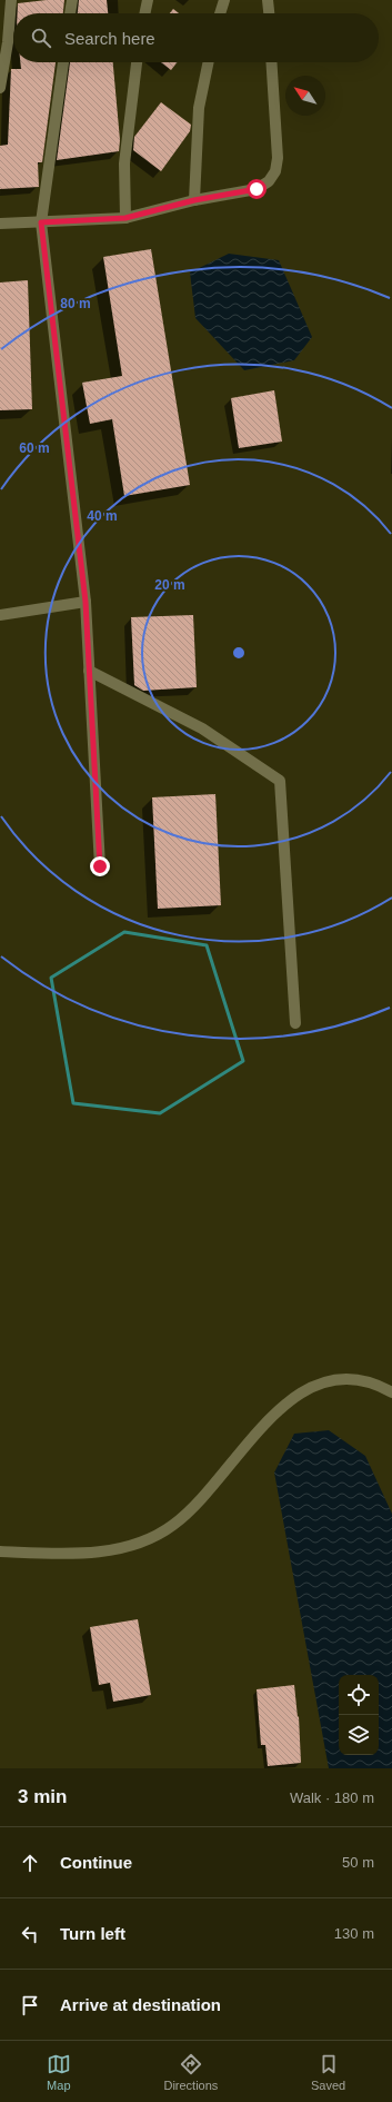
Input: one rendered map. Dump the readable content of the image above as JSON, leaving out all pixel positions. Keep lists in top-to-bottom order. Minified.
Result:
{"north":"top left","page":{"search":"Search here","heading":["3 min","Walk · 180 m"],"list":[["Continue","50 m"],["Turn left","130 m"],"Arrive at destination"],"nav":["Map","Directions","Saved"]},"rings":["80 m","60 m","40 m","20 m"]}
